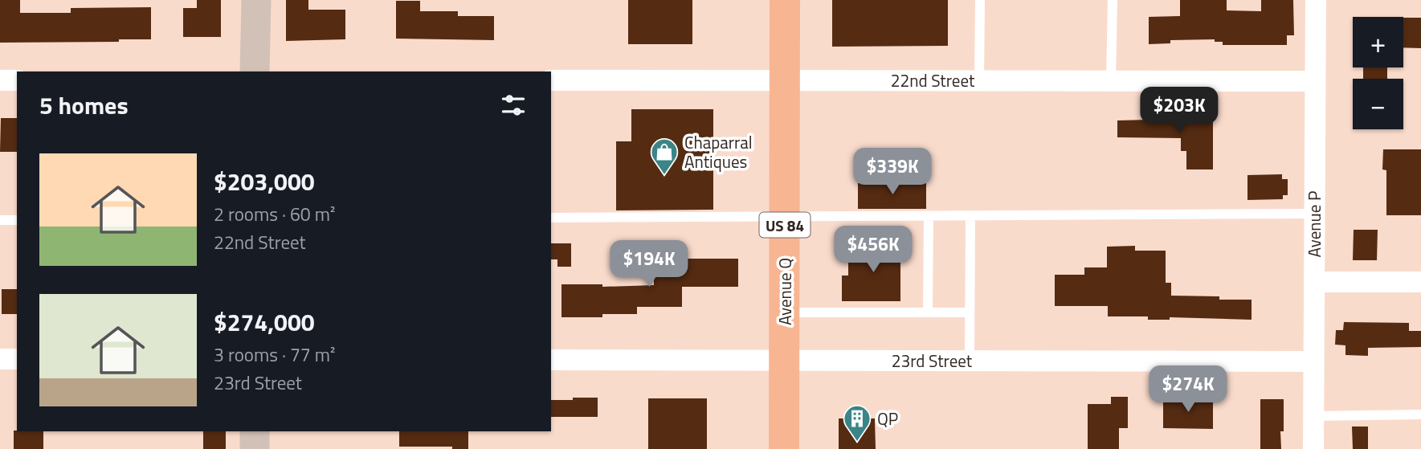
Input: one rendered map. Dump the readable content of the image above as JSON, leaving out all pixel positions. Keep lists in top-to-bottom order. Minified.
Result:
{"streets":{"highway":["US 84","Avenue Q"],"street":["22nd Street","Avenue P","23rd Street"]},"crossings":[["22nd Street","Avenue P"],["22nd Street","Avenue Q"],["Avenue P","23rd Street"],["Avenue Q","23rd Street"]],"places":{"shop":["Chaparral Antiques"],"building":["QP"]},"page":{"map_buttons":["+","−"],"heading":"5 homes","price":["$203K","$339K","$456K","$194K","$274K"],"list":[{"name":"$203,000","note":"2 rooms · 60 m² · 22nd Street"},{"name":"$274,000","note":"3 rooms · 77 m² · 23rd Street"}]}}
